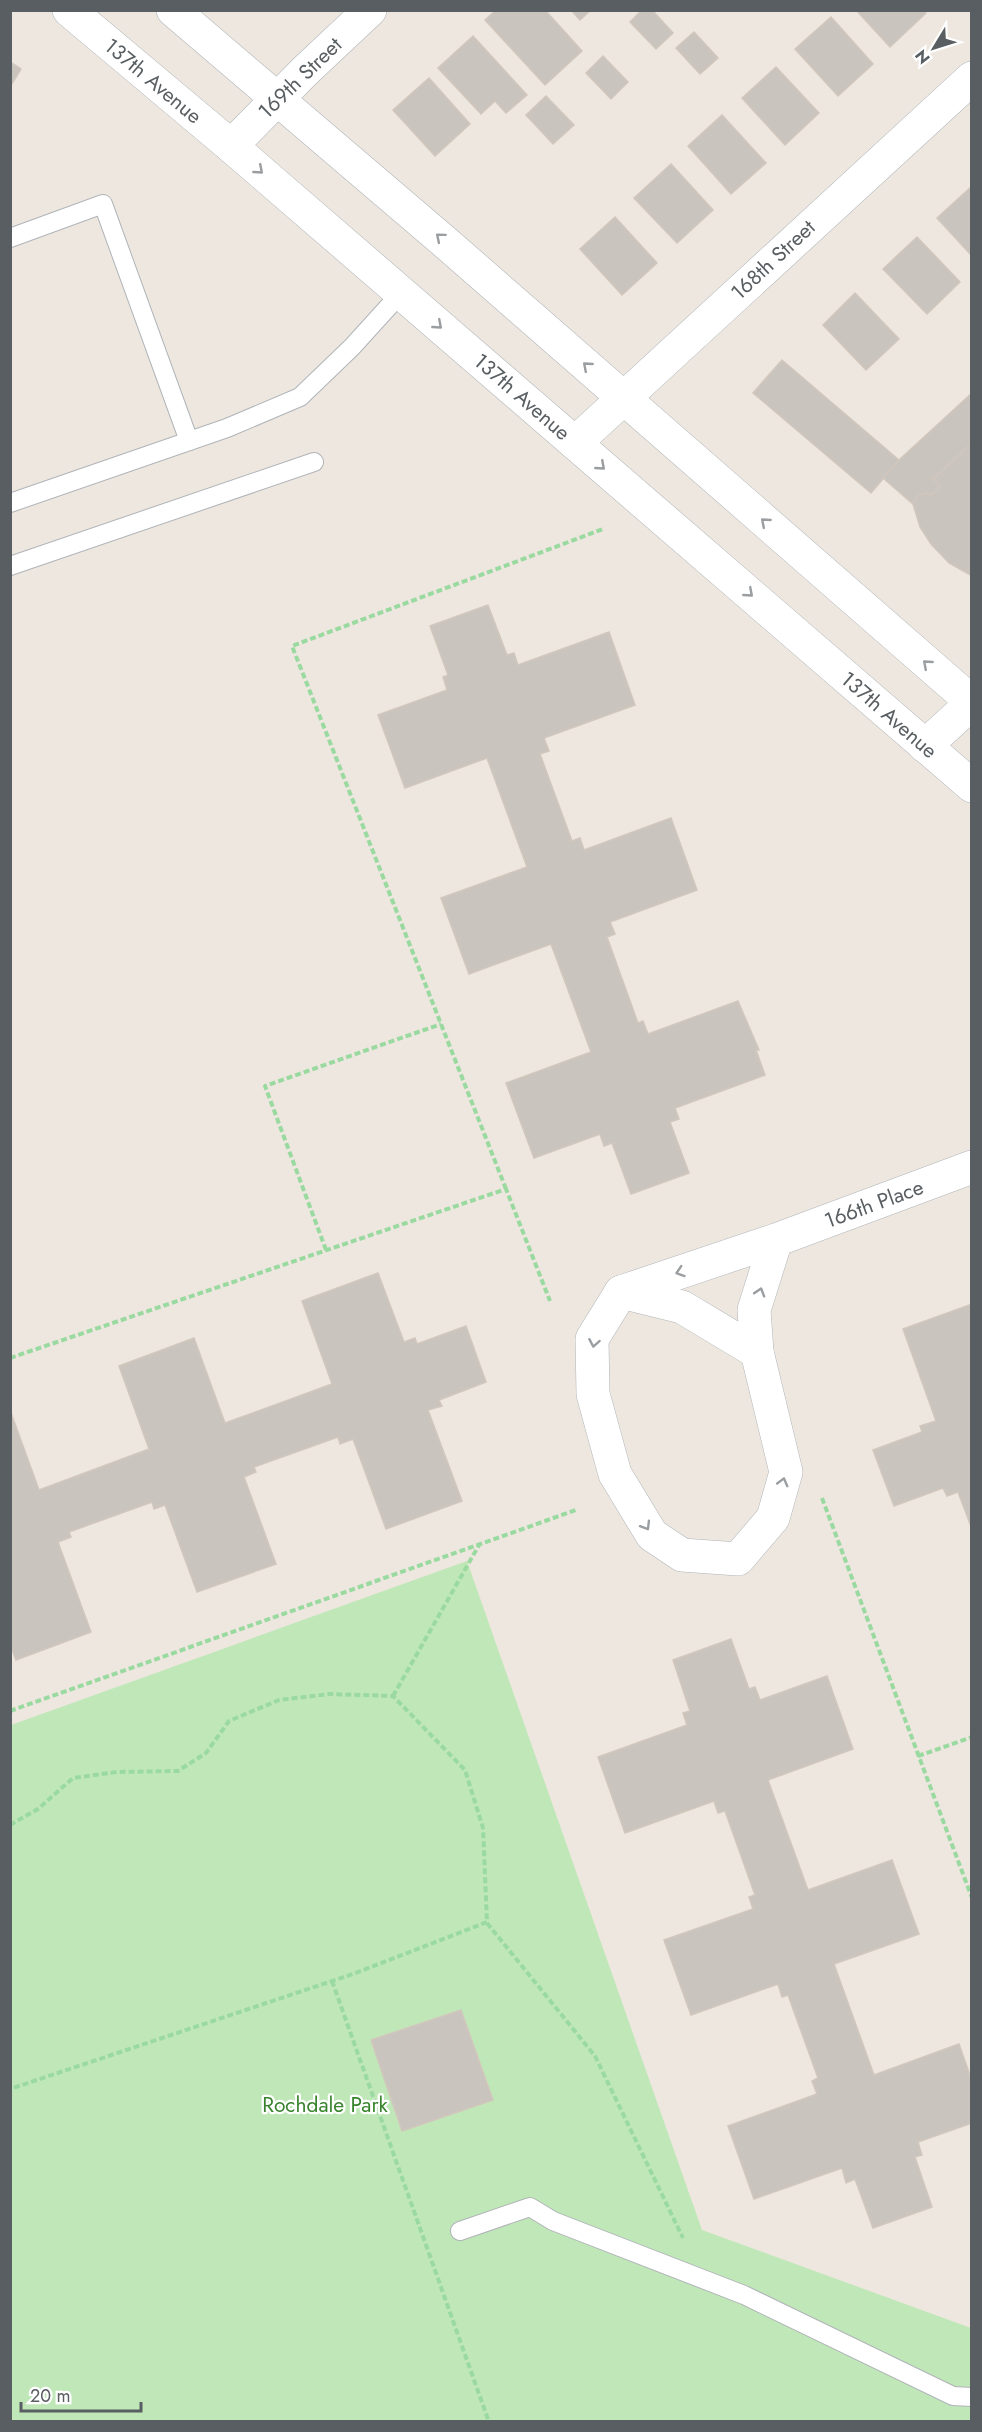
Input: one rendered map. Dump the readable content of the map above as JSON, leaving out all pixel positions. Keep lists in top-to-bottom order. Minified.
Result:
{"streets":{"street":["169th Street","137th Avenue","168th Street","166th Place"]},"crossings":[["169th Street","137th Avenue"],["137th Avenue","168th Street"]],"one_way":["166th Place"],"parks":["Rochdale Park"],"scale_bar":"20 m","north":"bottom left"}
